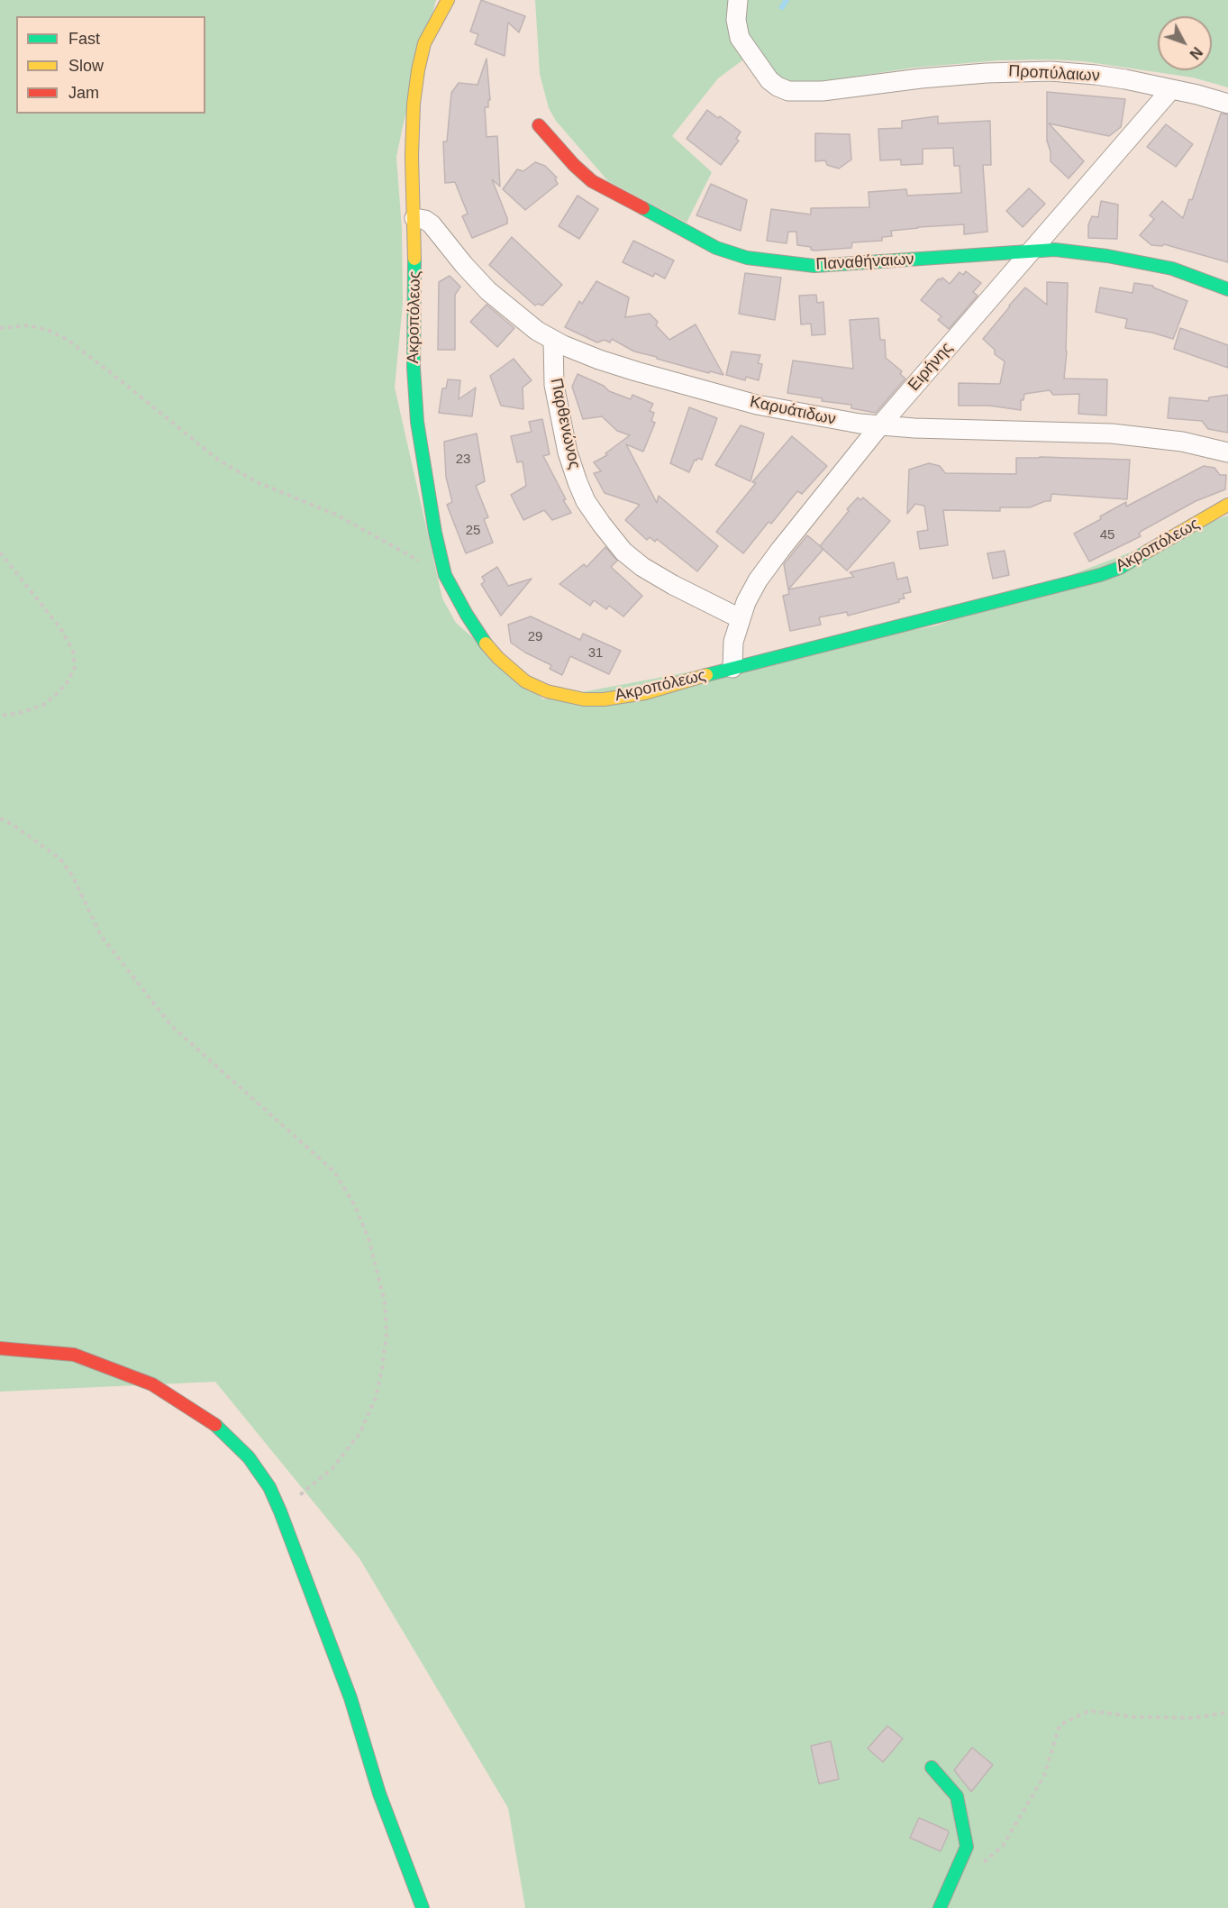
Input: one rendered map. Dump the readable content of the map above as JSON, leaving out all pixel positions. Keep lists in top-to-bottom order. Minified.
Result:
{"streets":{"street":["Προπύλαιων","Παναθήναιων","Ακροπόλεως","Ειρήνης","Καρυάτιδων","Παρθενώνος"]},"crossings":[["Προπύλαιων","Ειρήνης"],["Παναθήναιων","Ειρήνης"],["Ακροπόλεως","Ειρήνης"],["Ακροπόλεως","Καρυάτιδων"],["Ειρήνης","Καρυάτιδων"],["Ειρήνης","Παρθενώνος"],["Καρυάτιδων","Παρθενώνος"]],"house_numbers":["23","25","45","29","31"],"legend":["Fast","Slow","Jam"],"north":"bottom right"}
